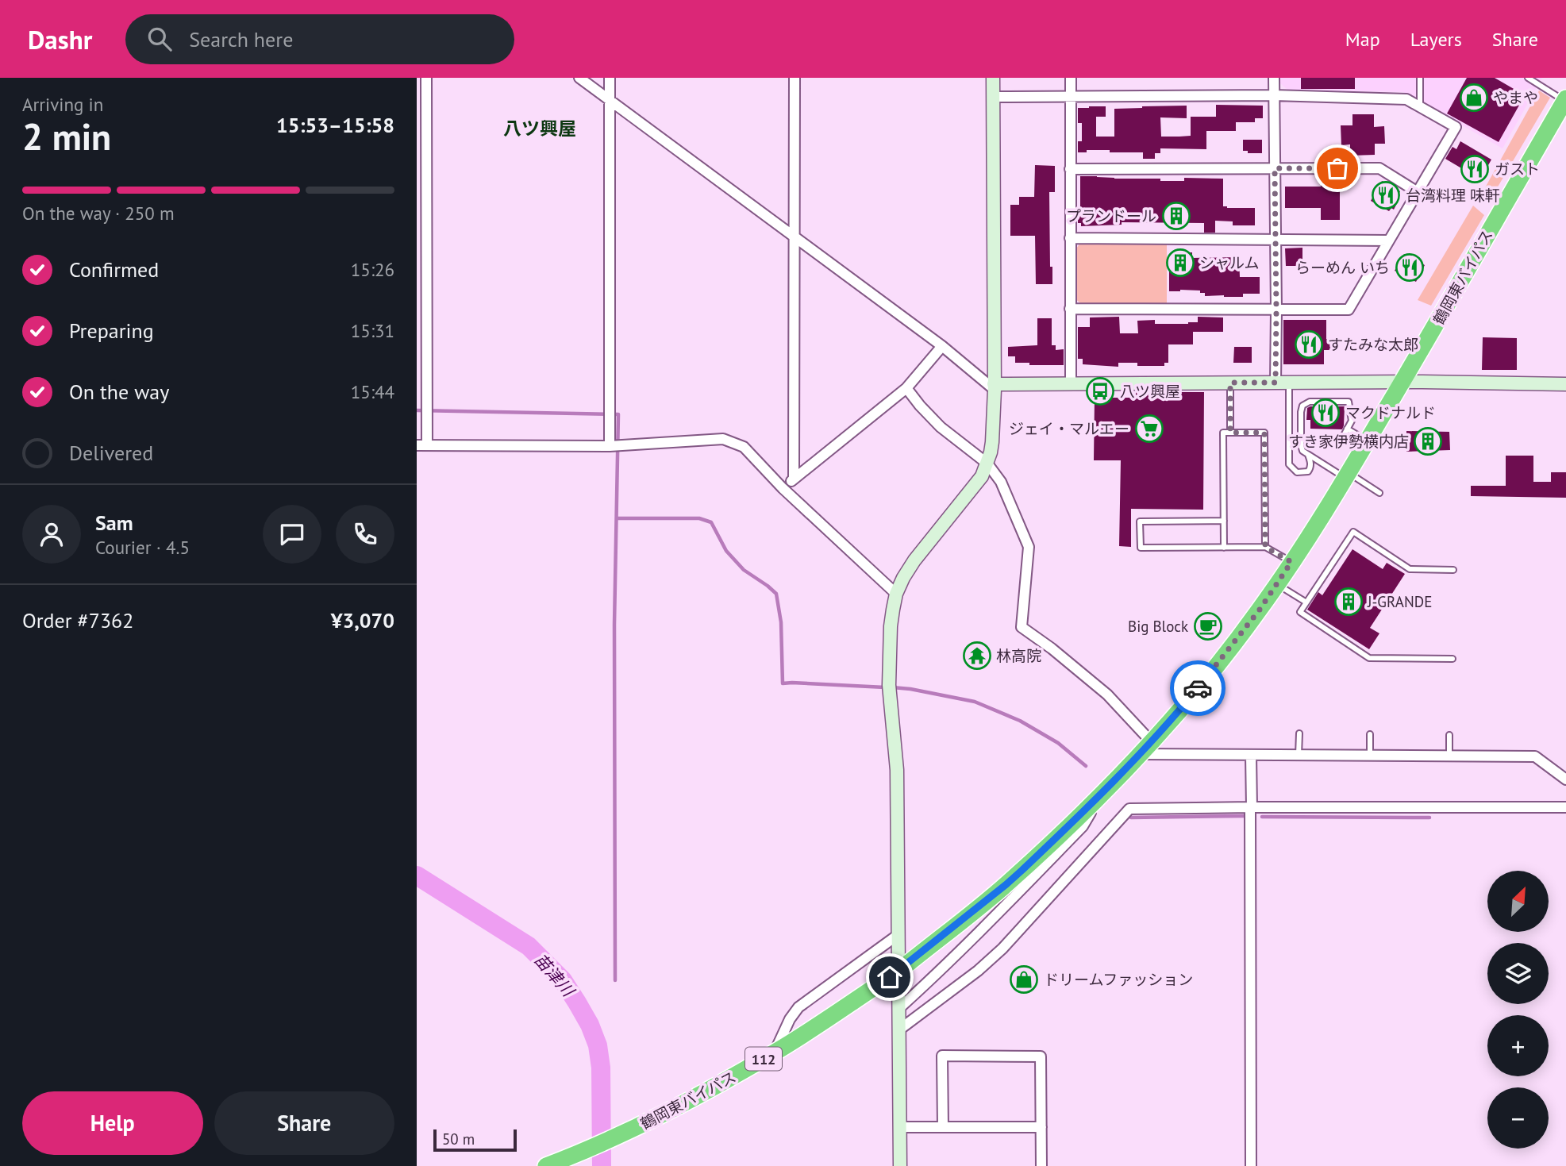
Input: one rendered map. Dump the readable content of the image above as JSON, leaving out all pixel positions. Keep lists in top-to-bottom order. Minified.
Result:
{"streets":{"highway":["鶴岡東バイパス","112"]},"districts":["八ツ興屋"],"water":["苗津川"],"places":{"shop":["やまや","ドリームファッション"],"restaurant":["ガスト","台湾料理 味軒","らーめん いち","すたみな太郎","マクドナルド"],"building":["プランドール","シャルム","すき家伊勢横内店","J-GRANDE"],"bus stop":["八ツ興屋"],"supermarket":["ジェイ・マルエー"],"cafe":["Big Block"],"temple":["林高院"]},"scale_bar":"50 m","north":"top right","page":{"header":"Dashr","search":"Search here","nav":["Map","Layers","Share"],"heading":["2 min","Arriving in","15:53–15:58"],"panel":["Sam","Courier · 4.5","Order #7362","¥3,070"],"bar":"On the way · 250 m","list":[["Confirmed","15:26"],["Preparing","15:31"],["On the way","15:44"],"Delivered"],"map_buttons":["+","−"],"buttons":["Help","Share"],"scale":"50 m"}}
